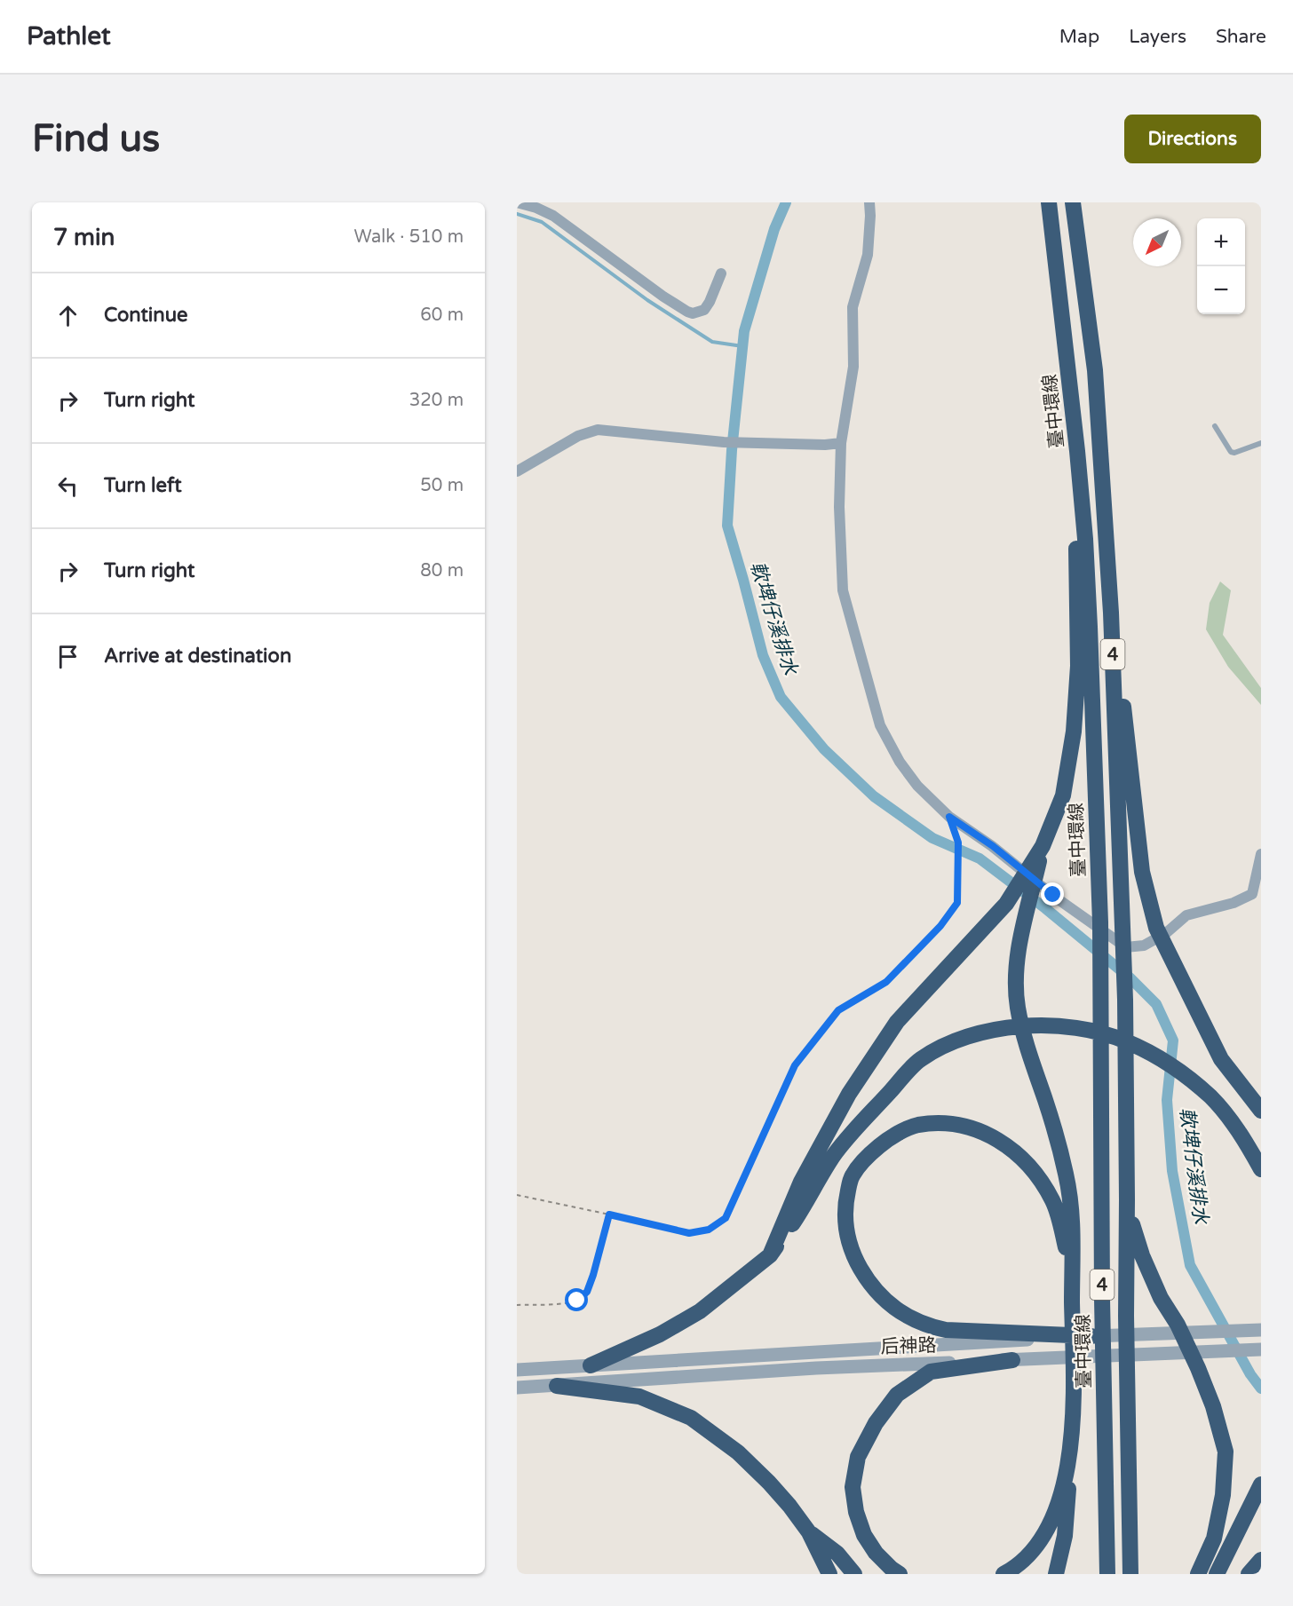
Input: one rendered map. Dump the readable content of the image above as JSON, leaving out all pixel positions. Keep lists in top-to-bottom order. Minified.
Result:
{"streets":{"highway":["臺中環線","4"],"street":["后神路"]},"water":["軟埤仔溪排水"],"north":"bottom left","page":{"header":"Pathlet","nav":["Map","Layers","Share"],"buttons":"Directions","title":"Find us","heading":["7 min","Walk · 510 m"],"map_buttons":["+","−"],"list":[["Continue","60 m"],["Turn right","320 m"],["Turn left","50 m"],["Turn right","80 m"],"Arrive at destination"]}}
